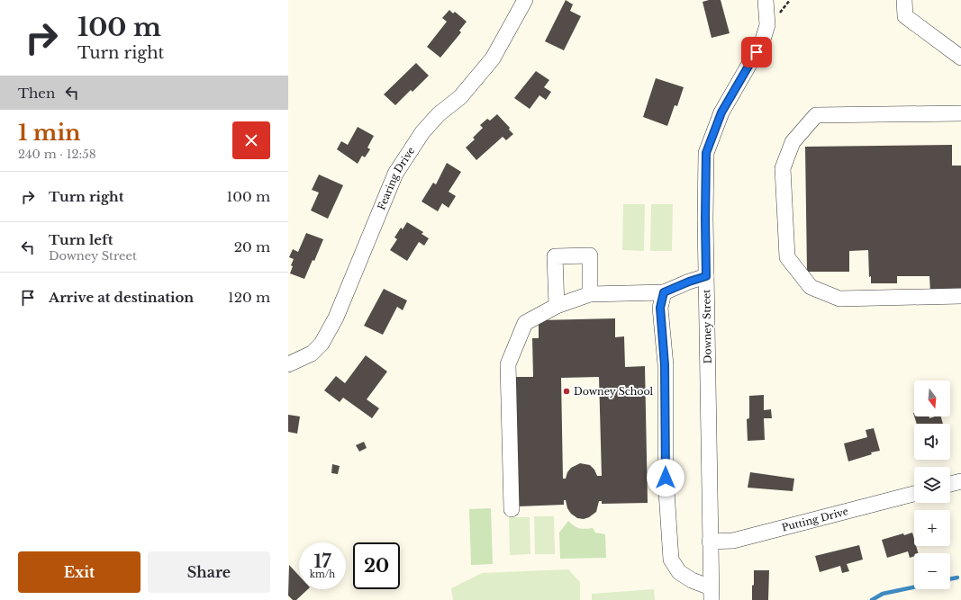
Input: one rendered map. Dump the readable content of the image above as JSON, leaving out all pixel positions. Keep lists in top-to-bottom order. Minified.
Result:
{"streets":{"street":["Fearing Drive","Downey Street","Putting Drive"]},"crossings":[["Downey Street","Putting Drive"]],"places":["Downey School"],"north":"bottom","page":{"turn":["100 m","Turn right"],"then":"Then","heading":["1 min","240 m · 12:58"],"list":[{"name":"Turn right","value":"100 m"},{"name":"Turn left","note":"Downey Street","value":"20 m"},{"name":"Arrive at destination","value":"120 m"}],"map_buttons":["+","−"],"speed":"17 km/h","limit":"20","buttons":["Exit","Share"]}}
